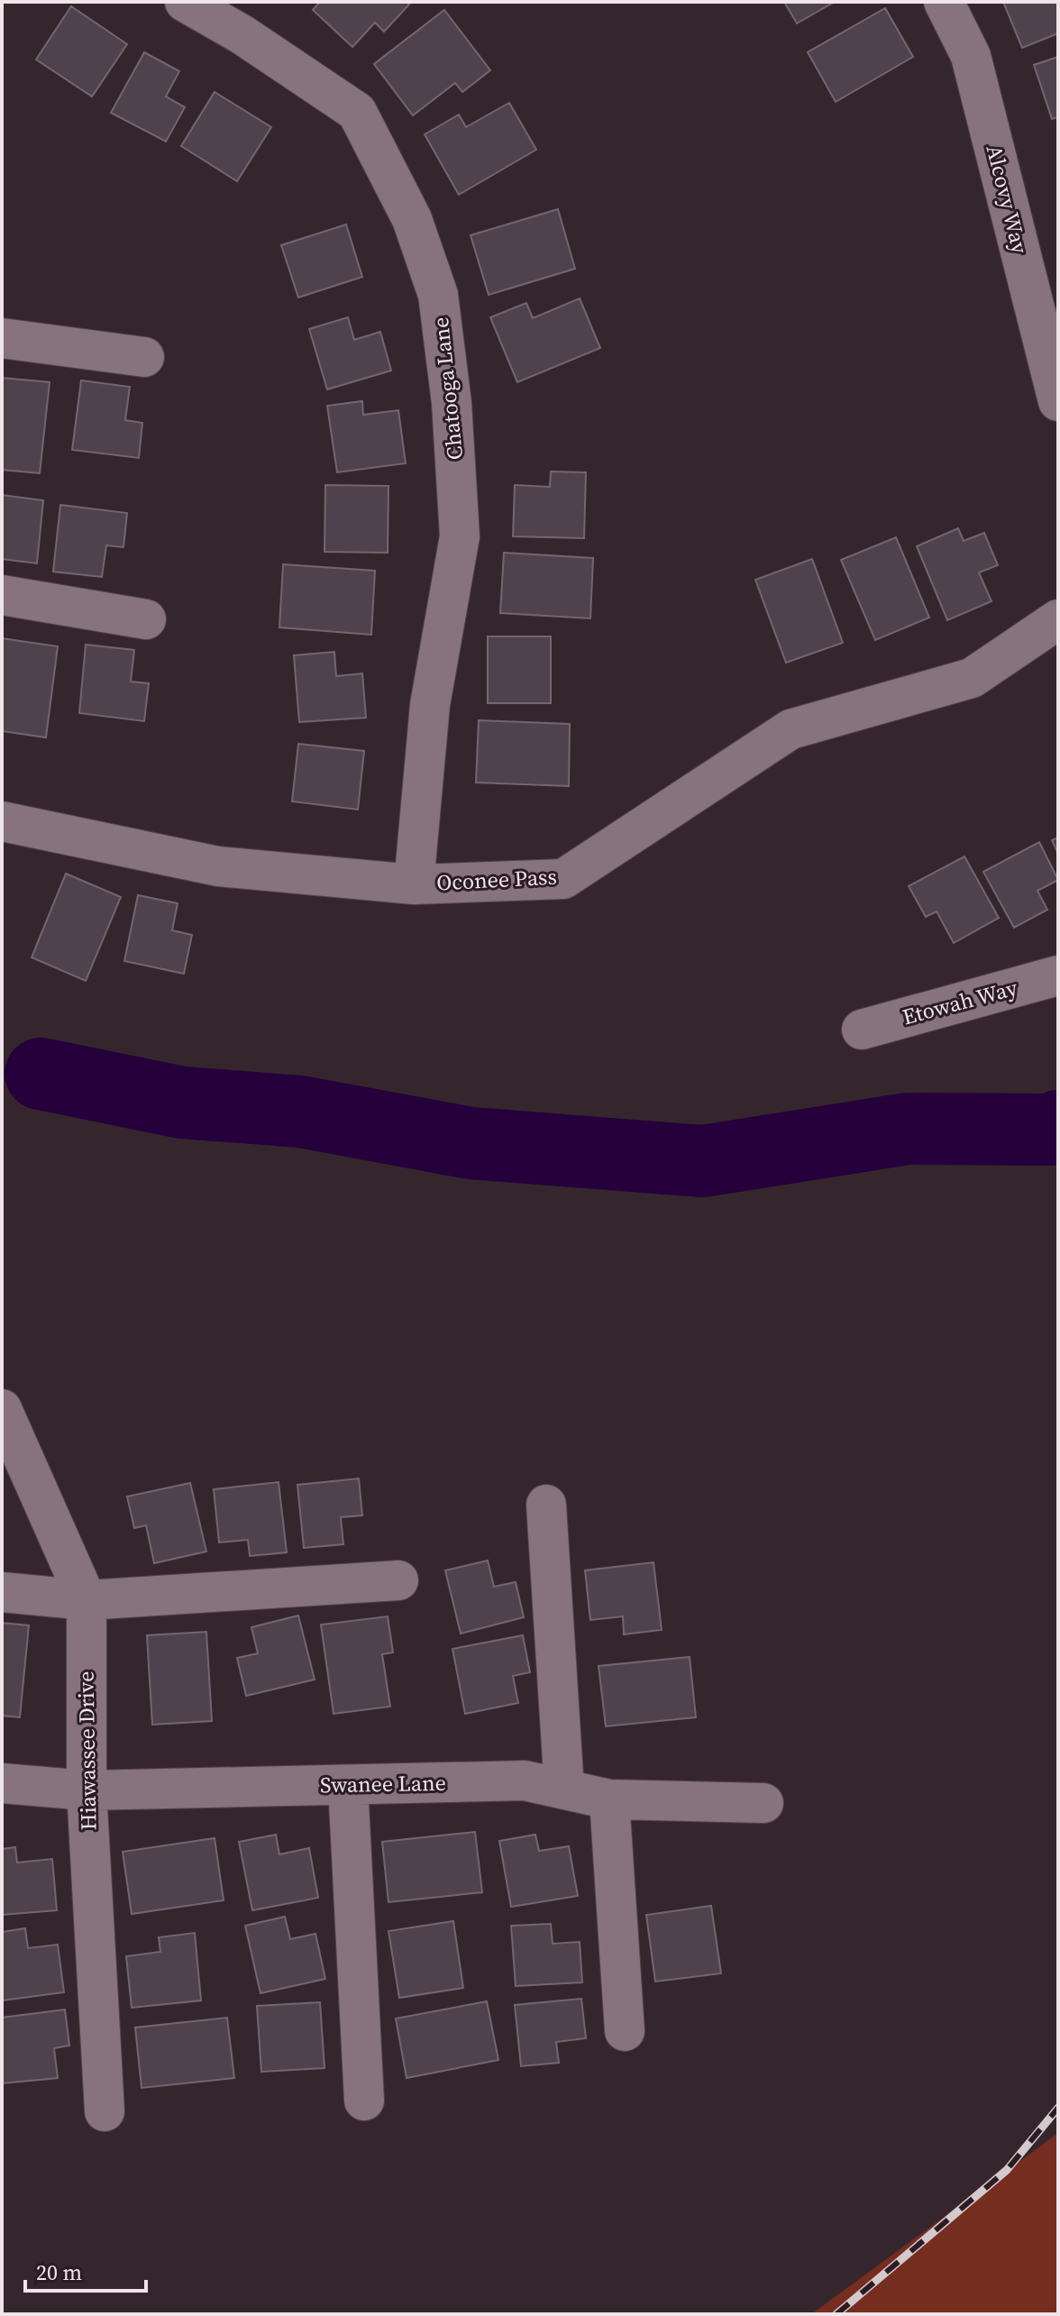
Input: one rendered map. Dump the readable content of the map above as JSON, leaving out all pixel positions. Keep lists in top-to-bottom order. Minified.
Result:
{"streets":{"street":["Alcovy Way","Chatooga Lane","Oconee Pass","Etowah Way","Hiawassee Drive","Swanee Lane"]},"crossings":[["Chatooga Lane","Oconee Pass"],["Hiawassee Drive","Swanee Lane"]],"scale_bar":"20 m"}
